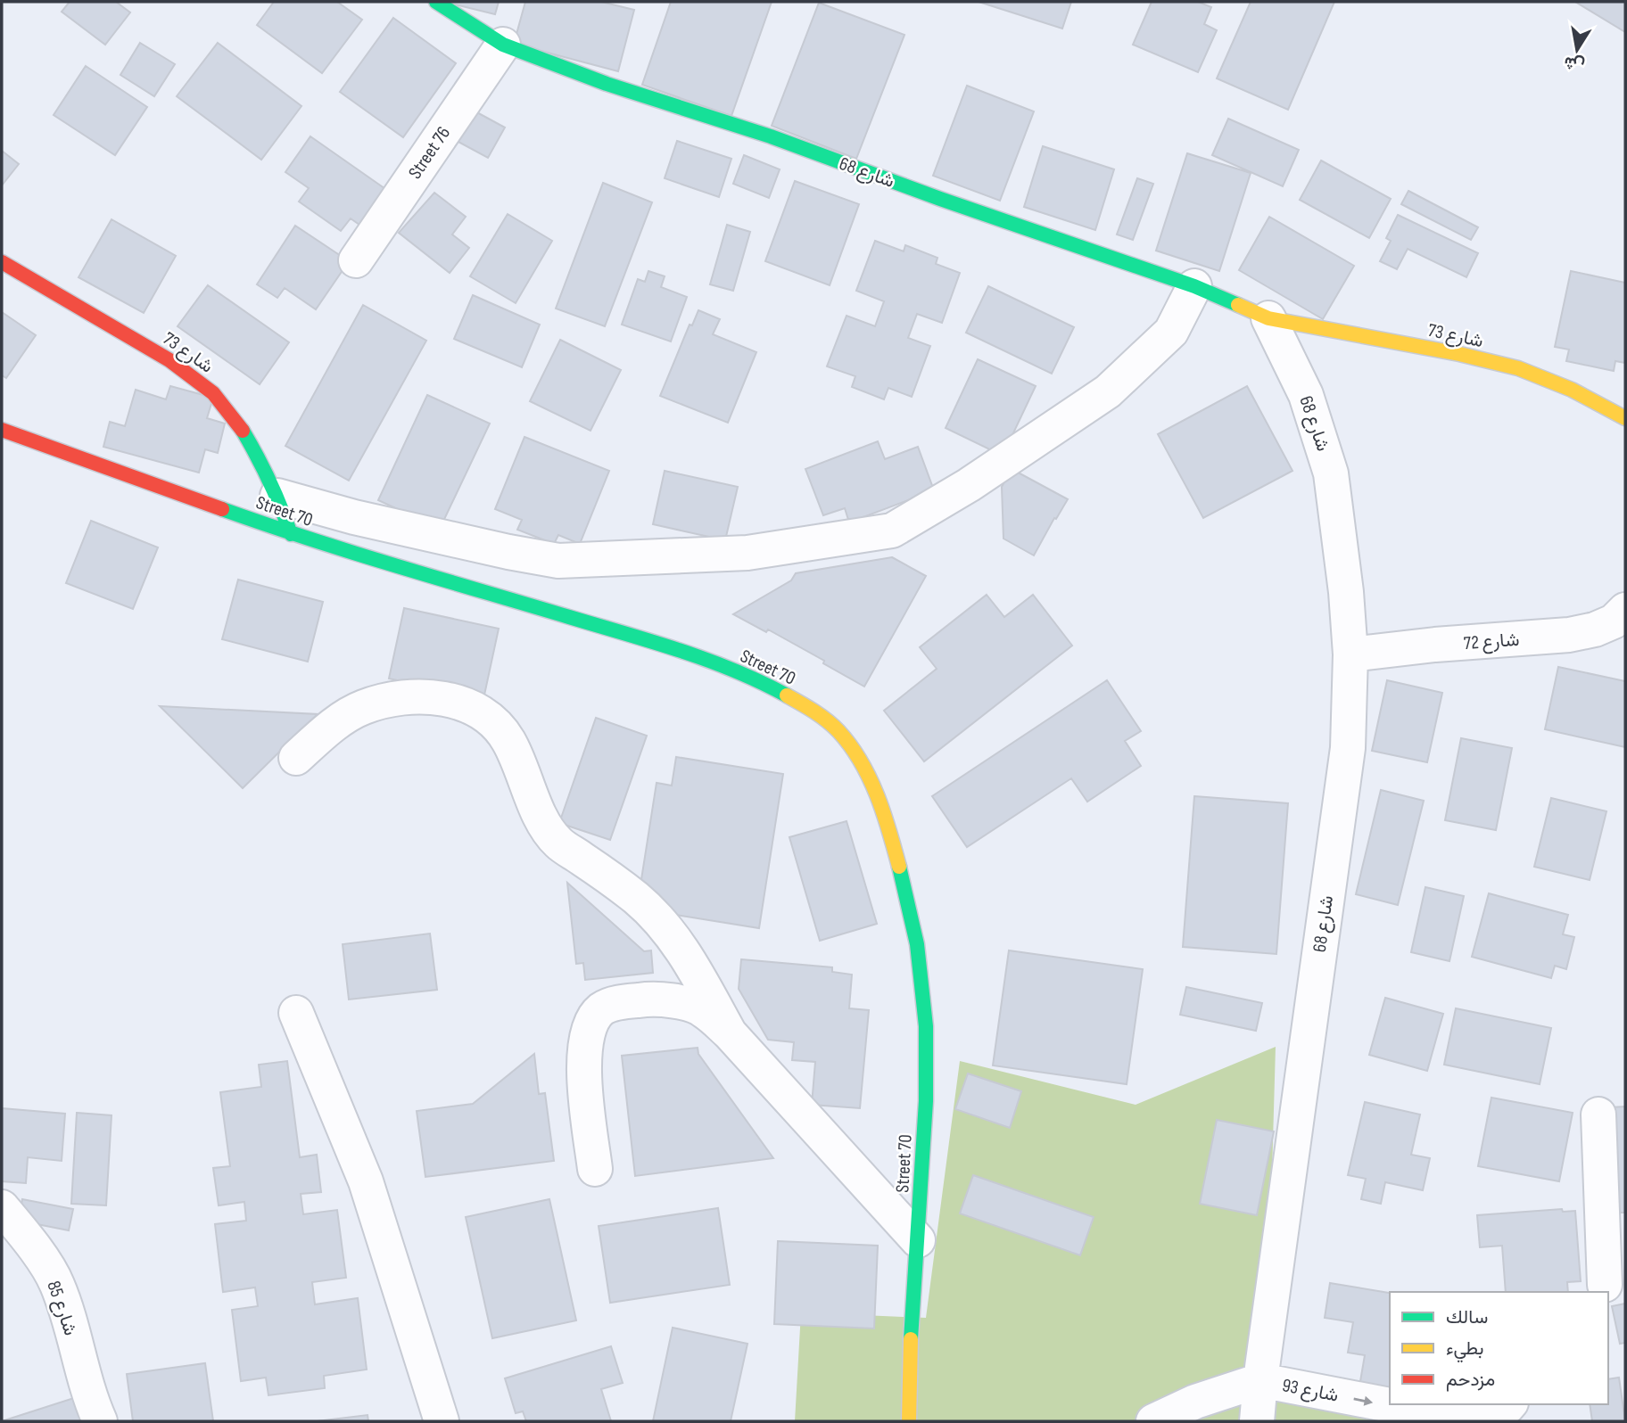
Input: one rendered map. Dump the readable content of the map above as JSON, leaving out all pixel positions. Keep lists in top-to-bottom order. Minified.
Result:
{"streets":{"street":["Street 76","شارع 68","شارع 73","Street 70","شارع 72","شارع 85","شارع 93"]},"crossings":[["Street 76","شارع 68"],["شارع 68","شارع 73"],["شارع 68","شارع 72"],["شارع 68","شارع 93"],["شارع 73","Street 70"]],"one_way":["شارع 93"],"legend":["سالك","بطيء","مزدحم"],"north":"bottom"}
